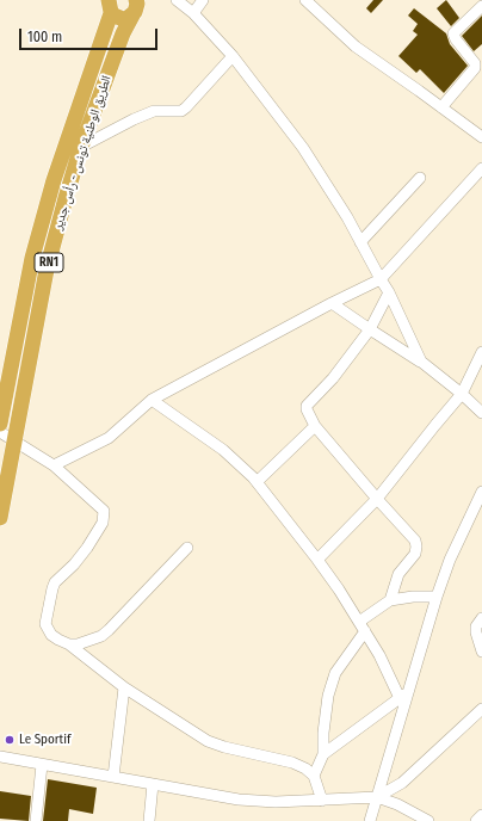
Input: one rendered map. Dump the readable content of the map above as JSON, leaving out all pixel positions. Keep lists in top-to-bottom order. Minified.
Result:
{"streets":{"highway":["الطريق الوطنية تونس - رأس جدير","RN1"]},"crossings":[["الطريق الوطنية تونس - رأس جدير","RN1"]],"places":["Le Sportif"],"scale_bar":"100 m"}
